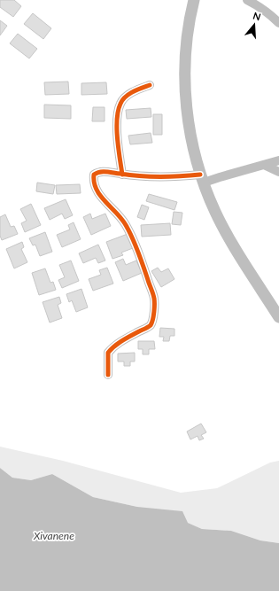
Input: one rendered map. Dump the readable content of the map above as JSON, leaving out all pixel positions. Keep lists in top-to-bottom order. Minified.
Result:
{"water":["Xivanene"],"north":"top"}
